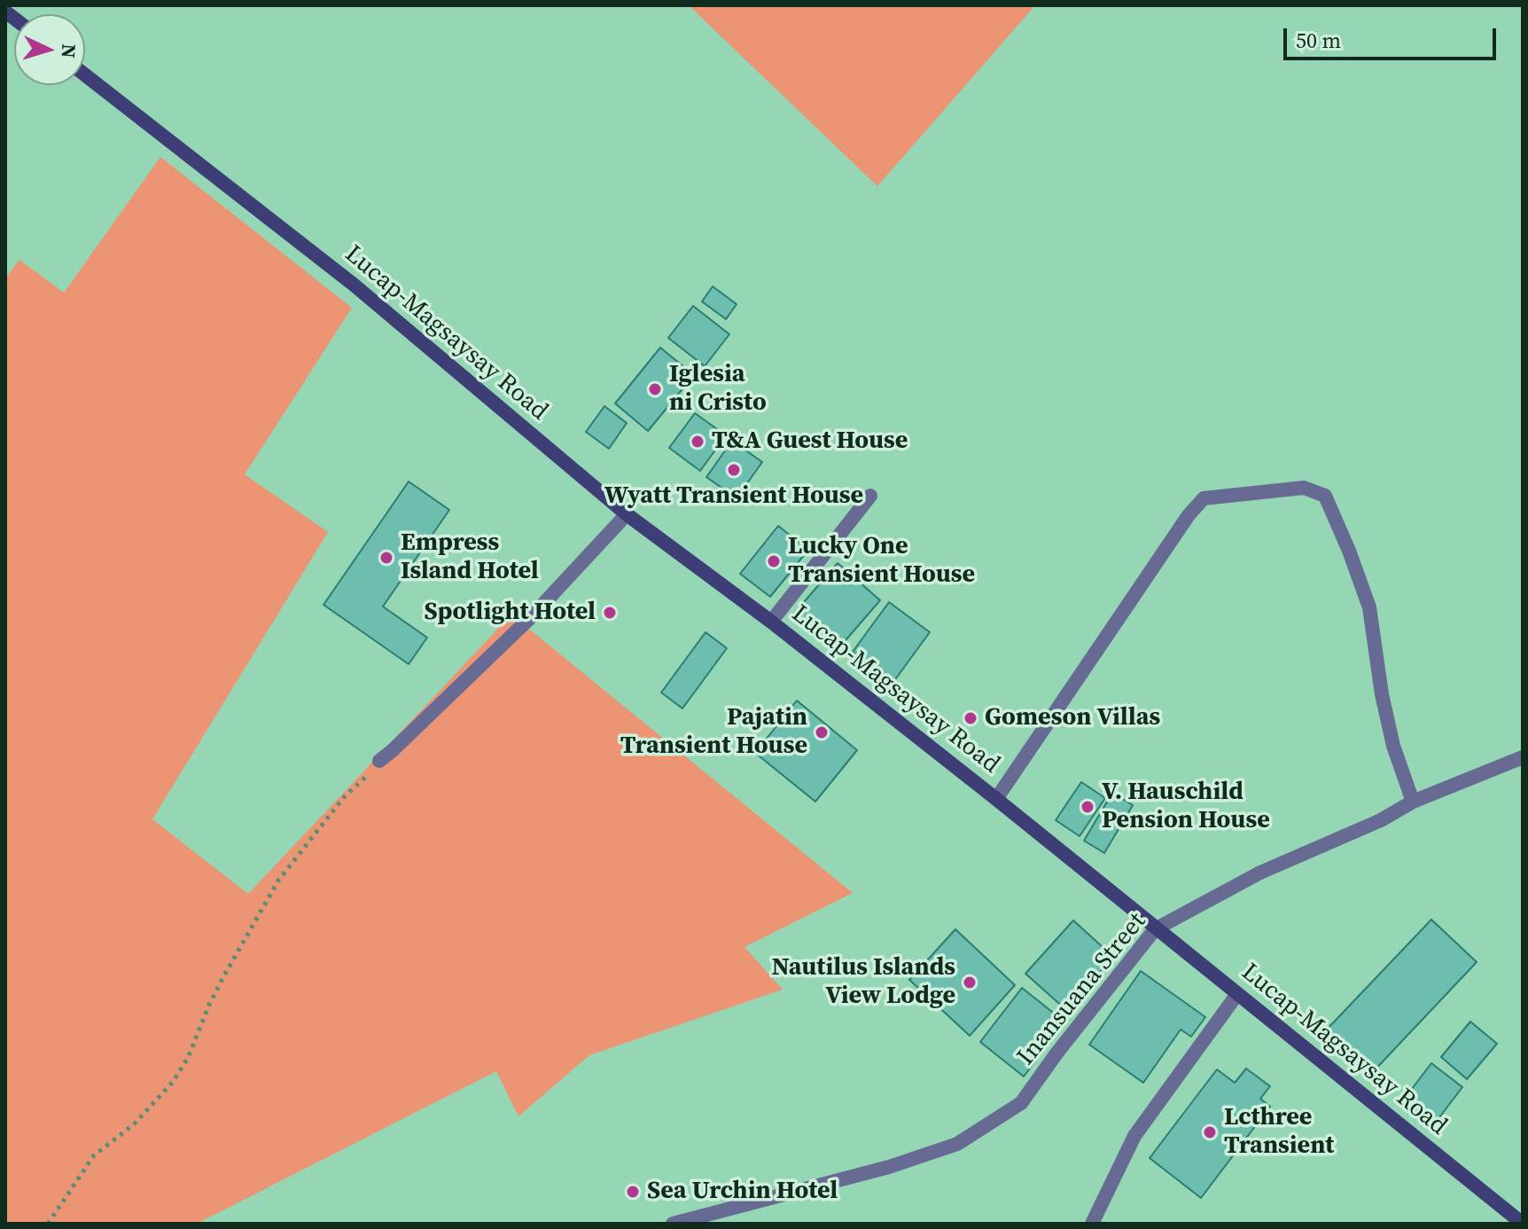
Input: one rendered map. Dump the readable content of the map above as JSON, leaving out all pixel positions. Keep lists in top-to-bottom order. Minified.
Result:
{"streets":{"street":["Lucap-Magsaysay Road","Inansuana Street"]},"crossings":[["Lucap-Magsaysay Road","Inansuana Street"]],"places":["Iglesia ni Cristo","T&A Guest House","Wyatt Transient House","Empress Island Hotel","Lucky One Transient House","Spotlight Hotel","Gomeson Villas","Pajatin Transient House","V. Hauschild Pension House","Nautilus Islands View Lodge","Lcthree Transient","Sea Urchin Hotel"],"scale_bar":"50 m","north":"right"}
